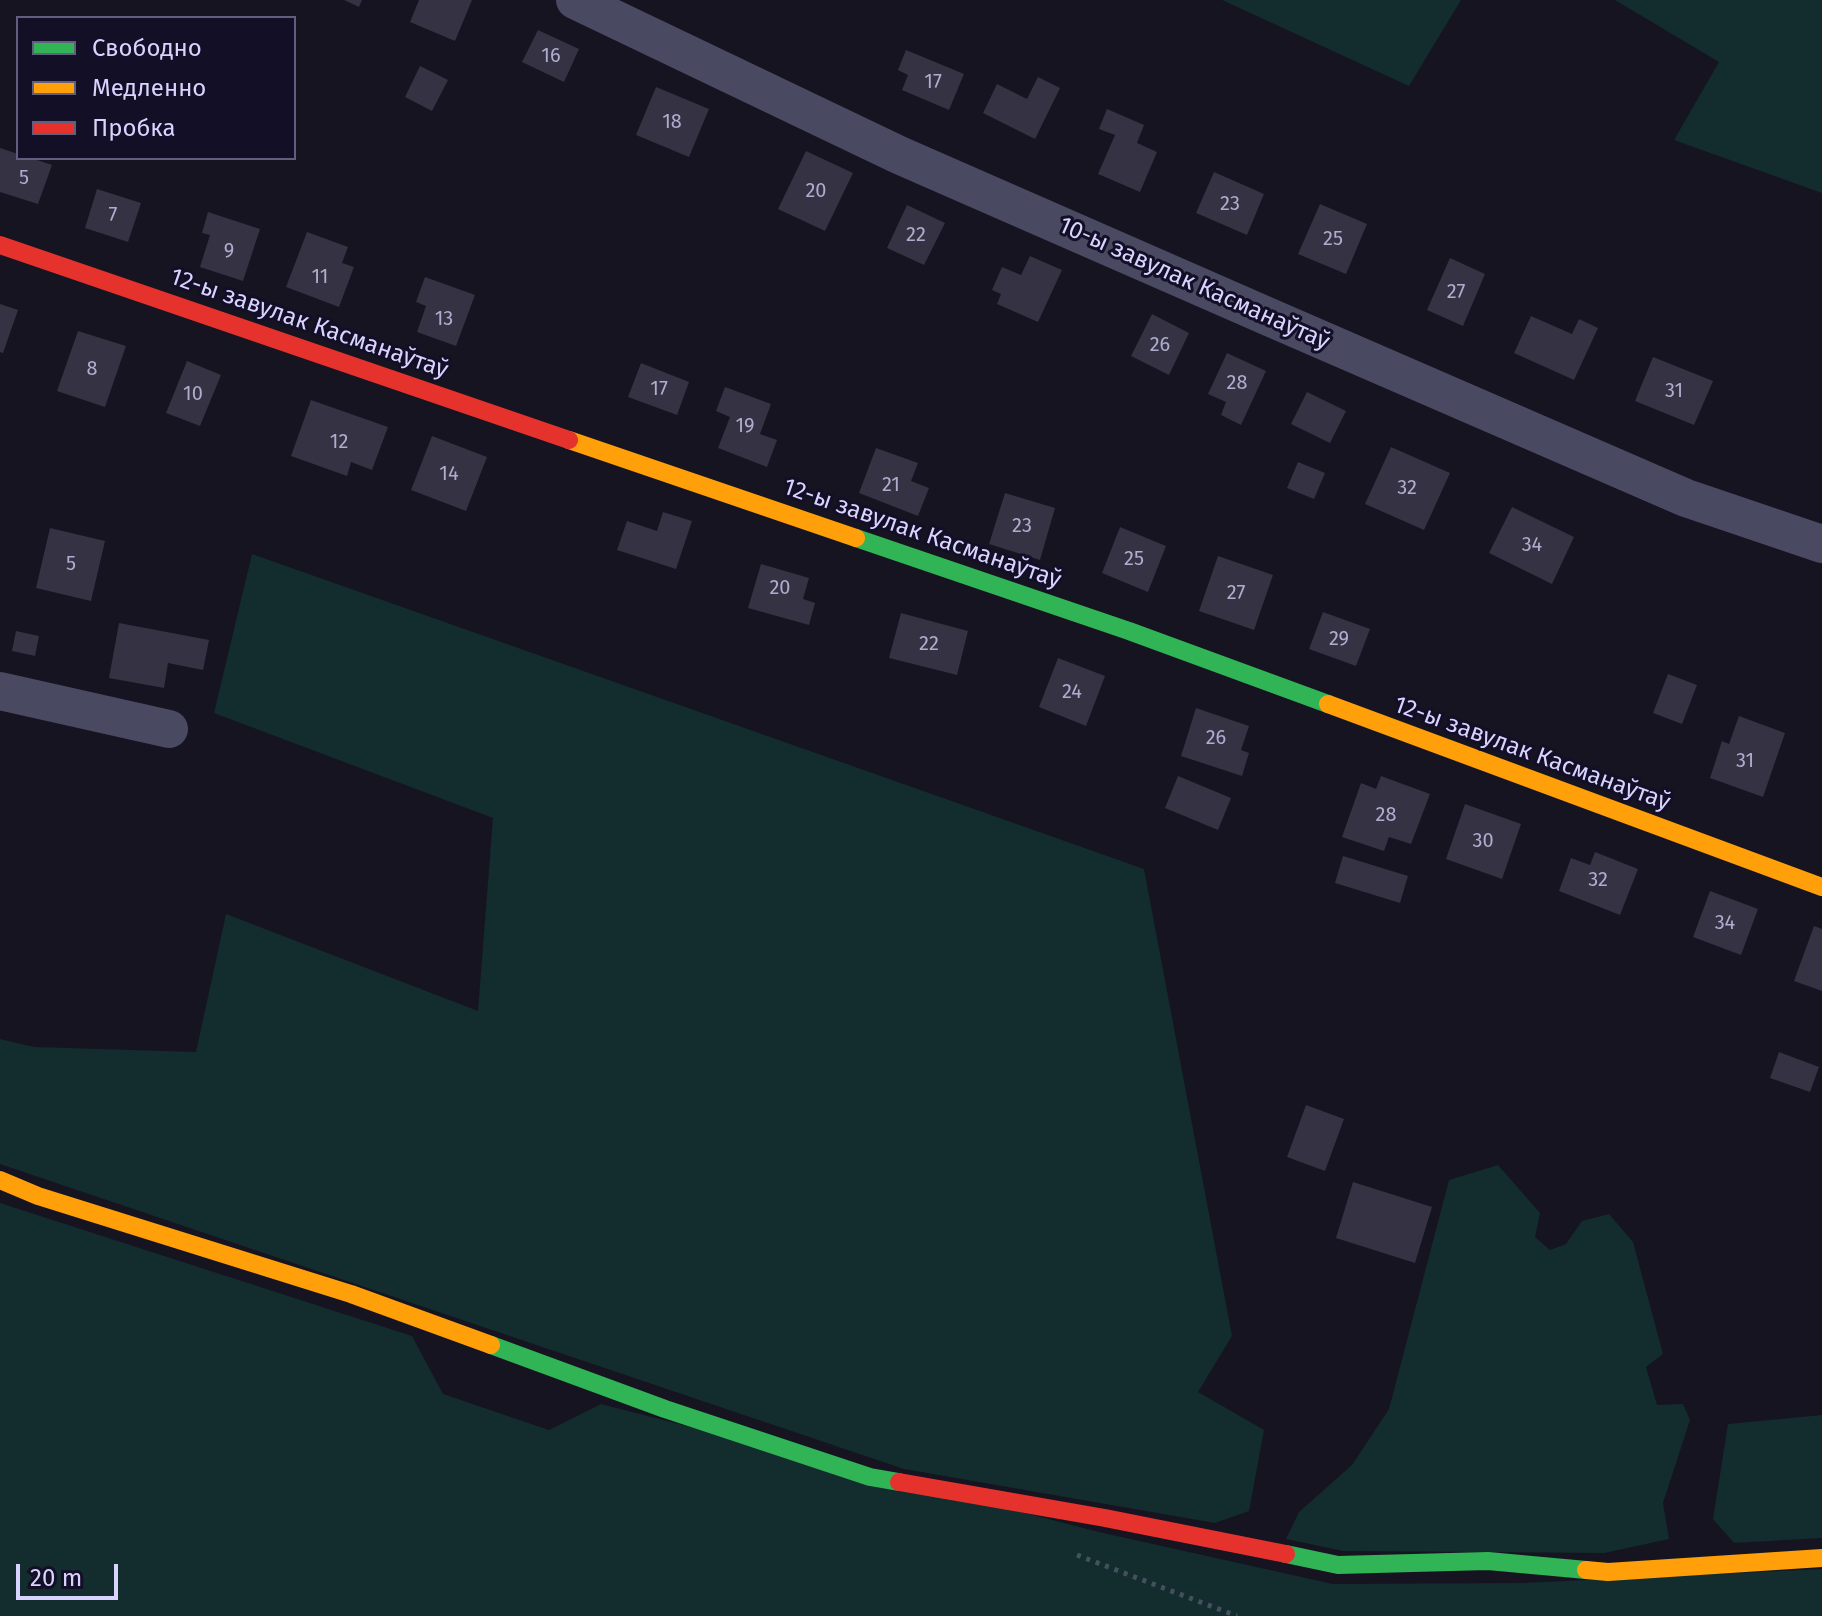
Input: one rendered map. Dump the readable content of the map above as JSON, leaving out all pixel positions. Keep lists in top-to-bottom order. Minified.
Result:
{"streets":{"street":["10-ы завулак Касманаўтаў","12-ы завулак Касманаўтаў"]},"house_numbers":["16","17","18","5","20","23","7","22","25","9","11","27","13","26","8","28","17","31","10","19","12","14","21","32","23","34","25","5","20","27","29","22","24","26","31","28","30","32","34"],"legend":["Свободно","Медленно","Пробка"],"scale_bar":"20 m"}
